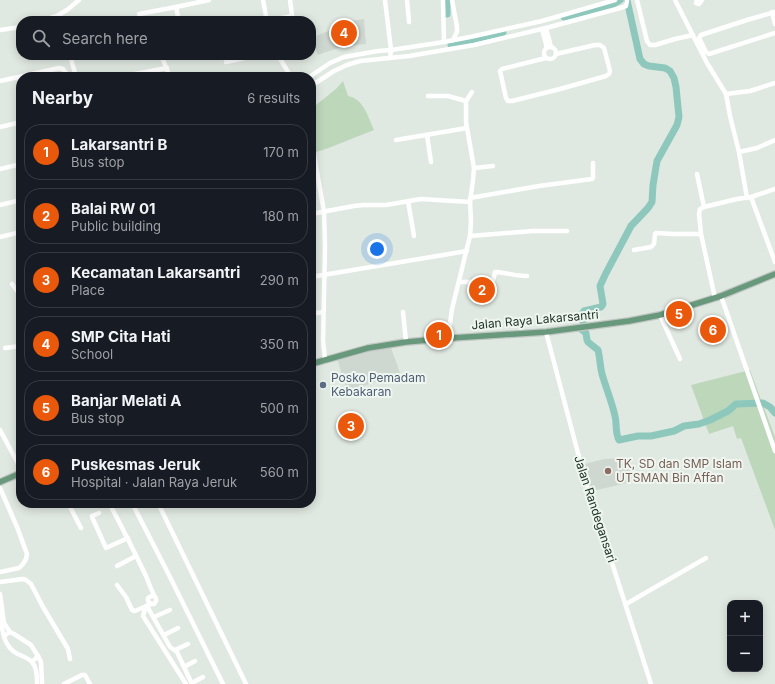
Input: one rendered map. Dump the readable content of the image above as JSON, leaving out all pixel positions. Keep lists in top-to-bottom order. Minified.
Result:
{"streets":{"main road":["Jalan Raya Lakarsantri"],"street":["Jalan Randegansari"]},"crossings":[["Jalan Raya Lakarsantri","Jalan Randegansari"]],"places":["Posko Pemadam Kebakaran","TK, SD dan SMP Islam UTSMAN Bin Affan"],"page":{"search":"Search here","pins":["4","2","5","6","1","3"],"heading":["Nearby","6 results"],"list":[{"mark":"1","name":"Lakarsantri B","note":"Bus stop","value":"170 m"},{"mark":"2","name":"Balai RW 01","note":"Public building","value":"180 m"},{"mark":"3","name":"Kecamatan Lakarsantri","note":"Place","value":"290 m"},{"mark":"4","name":"SMP Cita Hati","note":"School","value":"350 m"},{"mark":"5","name":"Banjar Melati A","note":"Bus stop","value":"500 m"},{"mark":"6","name":"Puskesmas Jeruk","note":"Hospital · Jalan Raya Jeruk","value":"560 m"}],"map_buttons":["+","−"]}}
